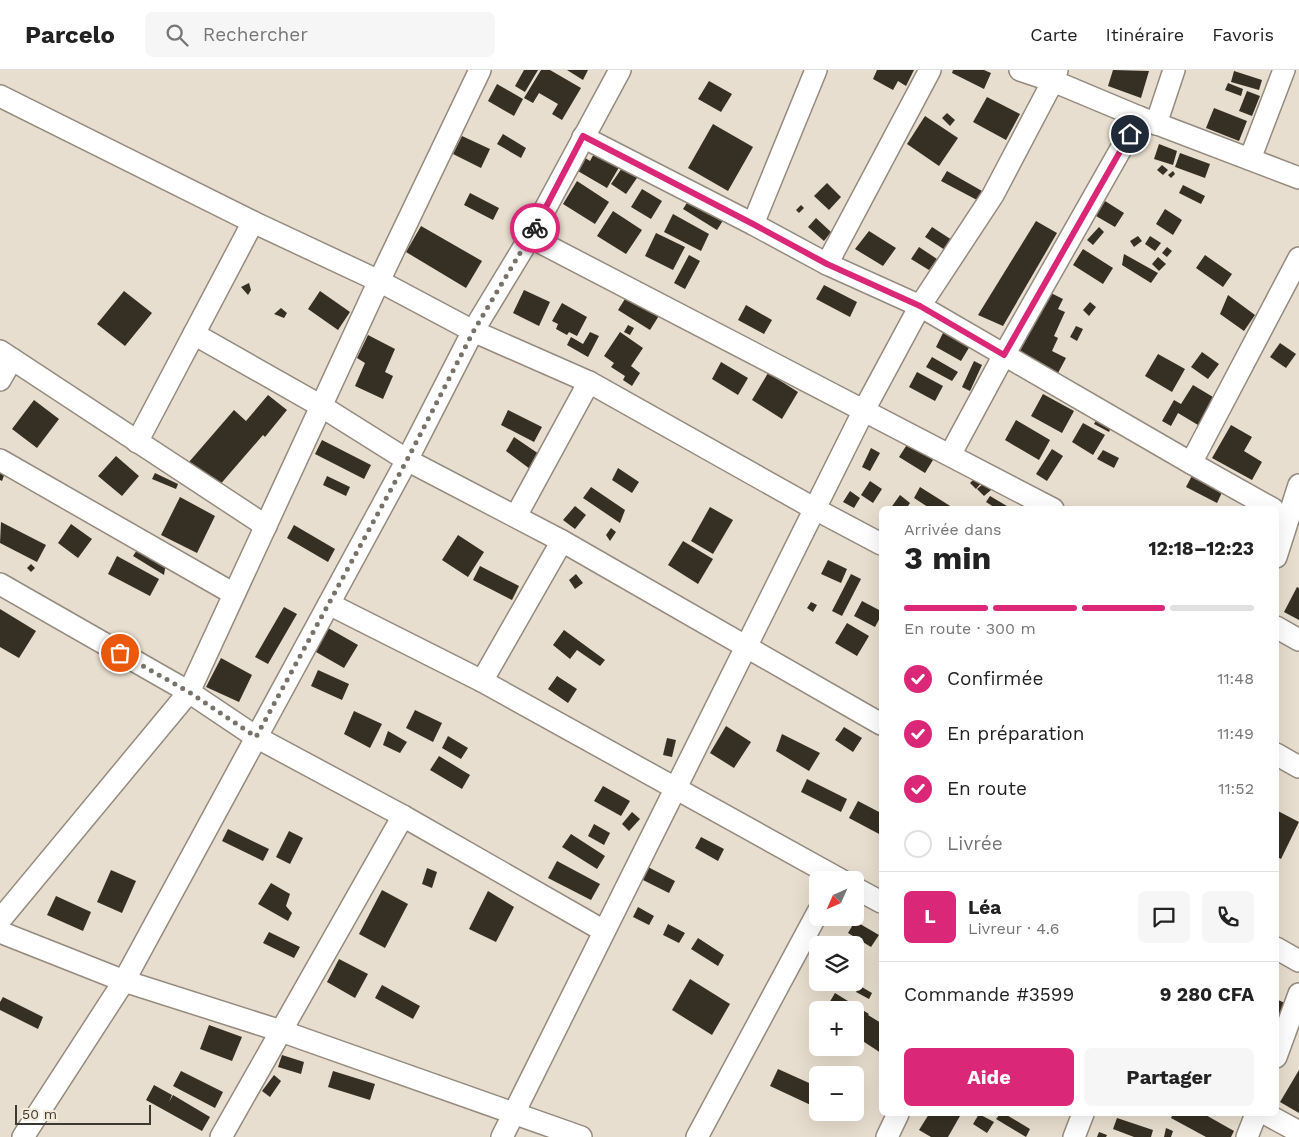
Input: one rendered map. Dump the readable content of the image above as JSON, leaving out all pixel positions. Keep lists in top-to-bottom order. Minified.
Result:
{"scale_bar":"50 m","north":"bottom left","page":{"header":"Parcelo","search":"Rechercher","nav":["Carte","Itinéraire","Favoris"],"heading":["3 min","Arrivée dans","12:18–12:23"],"panel":["Léa","Livreur · 4.6","Commande #3599","9 280 CFA"],"bar":"En route · 300 m","list":[["Confirmée","11:48"],["En préparation","11:49"],["En route","11:52"],"Livrée"],"map_buttons":["+","−"],"round":"L","buttons":["Aide","Partager"],"scale":"50 m"}}
